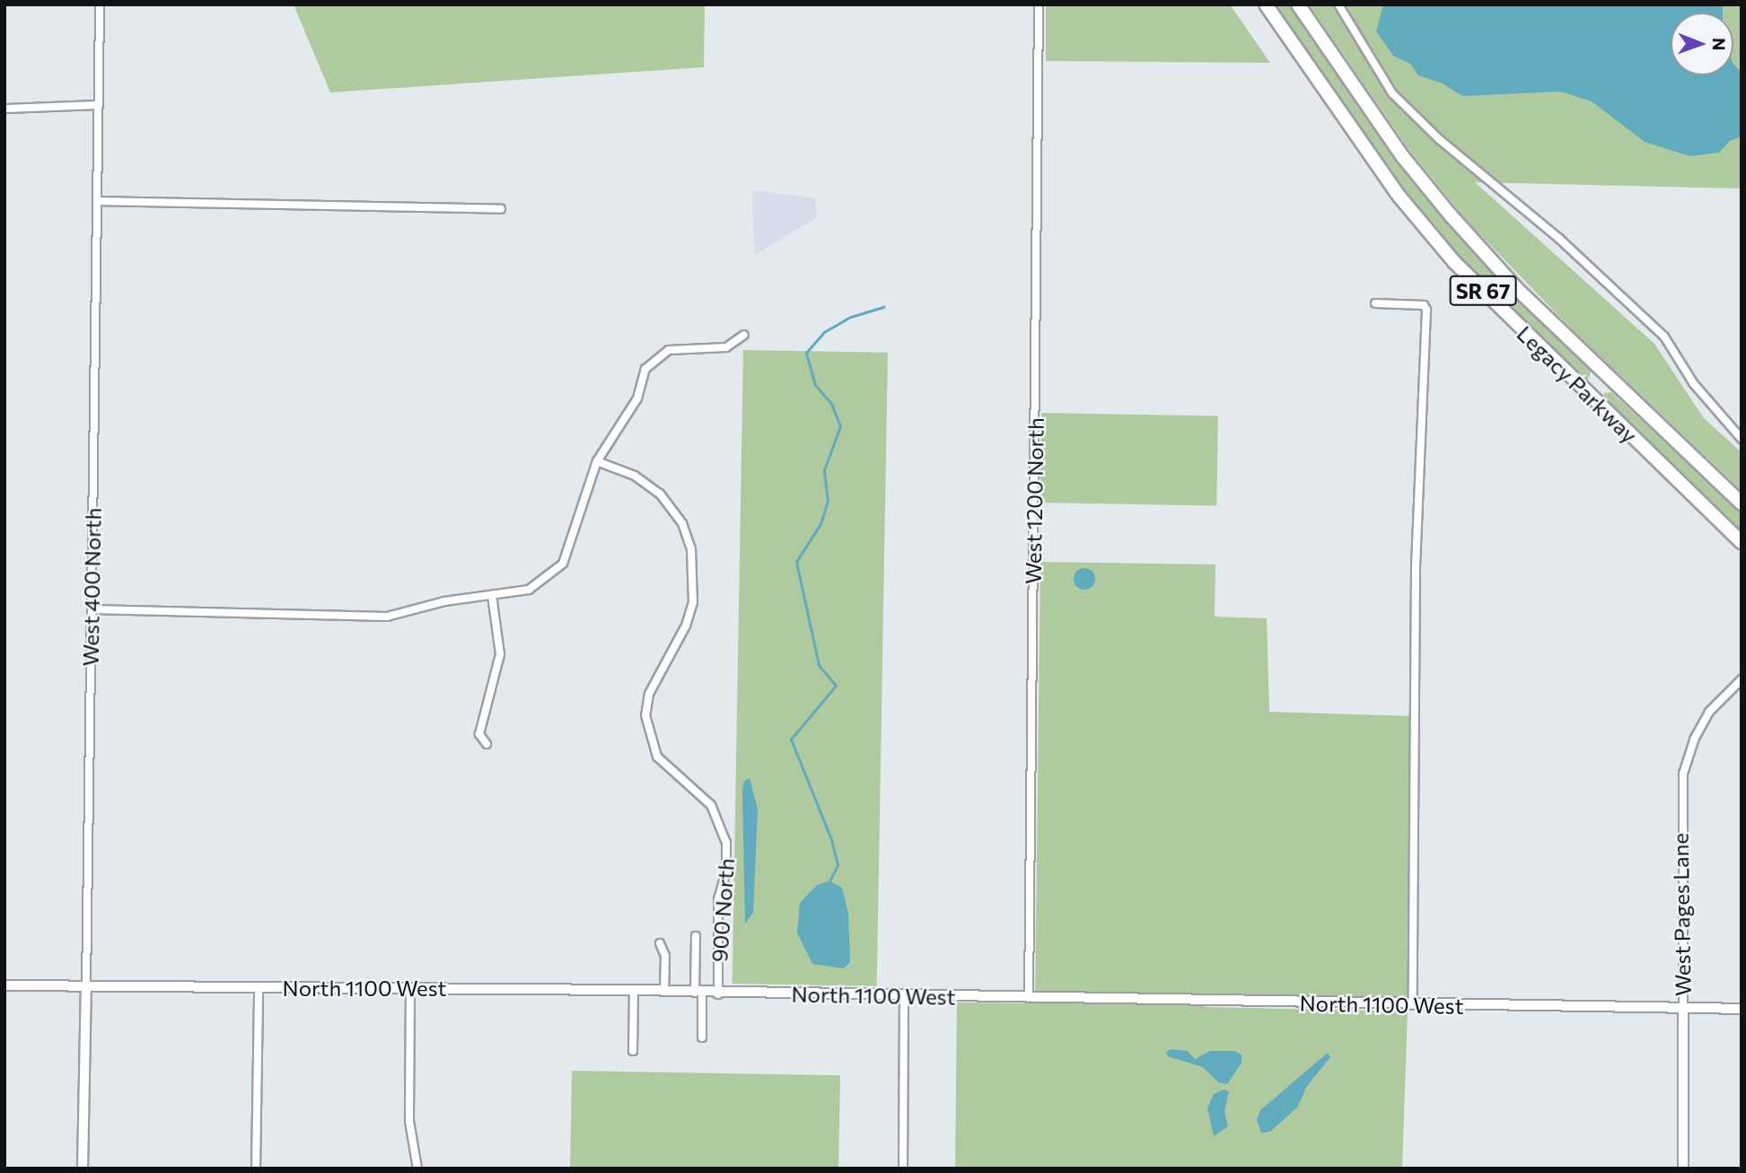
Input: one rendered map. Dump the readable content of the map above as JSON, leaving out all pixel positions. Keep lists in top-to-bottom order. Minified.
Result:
{"streets":{"highway":["SR 67","Legacy Parkway"],"street":["West 1200 North","West 400 North","900 North","West Pages Lane","North 1100 West"]},"crossings":[["West 1200 North","North 1100 West"],["West 400 North","North 1100 West"],["900 North","North 1100 West"],["West Pages Lane","North 1100 West"]],"north":"right"}
